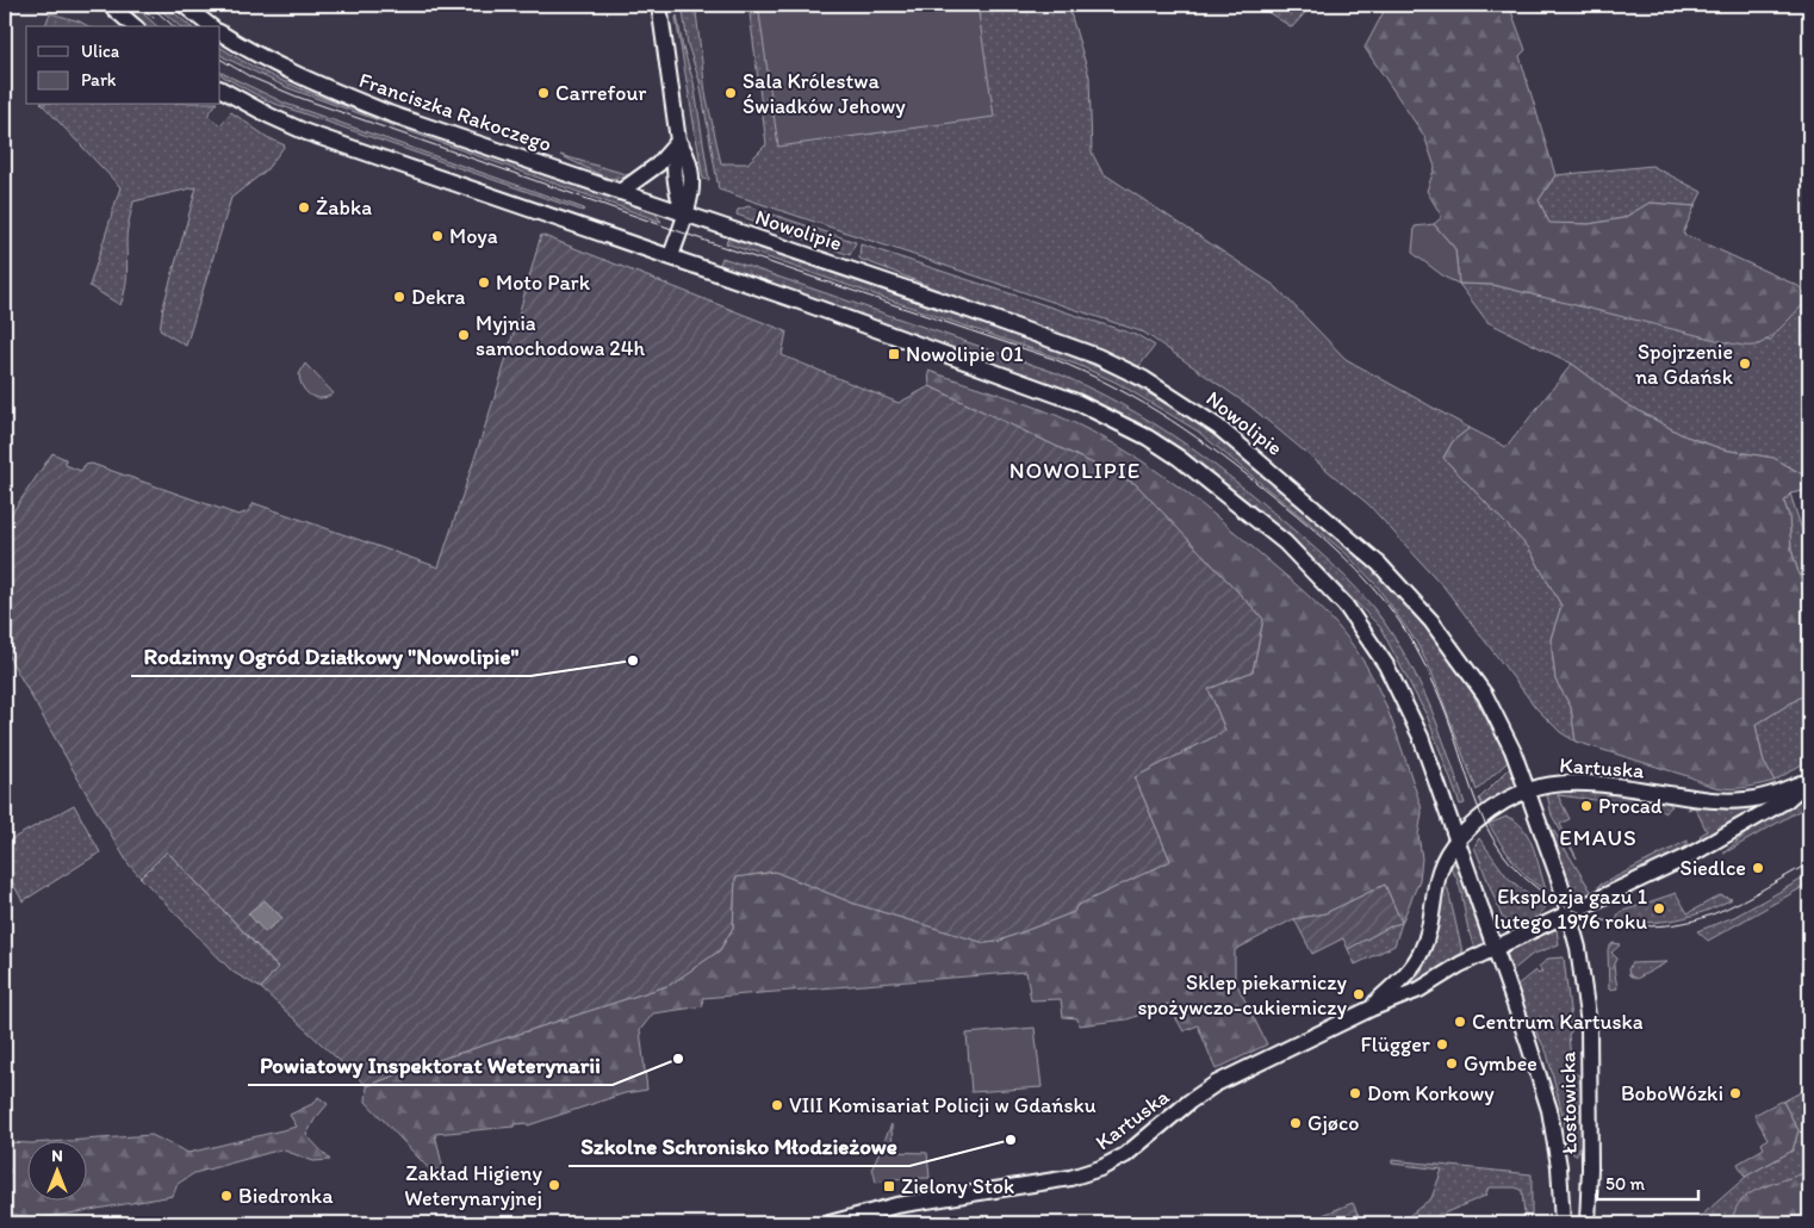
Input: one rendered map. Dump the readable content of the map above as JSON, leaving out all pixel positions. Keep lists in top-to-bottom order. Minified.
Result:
{"streets":{"main road":["Franciszka Rakoczego","Nowolipie","Kartuska","Łostowicka"]},"crossings":[["Franciszka Rakoczego","Nowolipie"],["Nowolipie","Kartuska"],["Nowolipie","Łostowicka"],["Kartuska","Łostowicka"]],"districts":["NOWOLIPIE","EMAUS"],"places":{"other":["Carrefour","Sala Królestwa Świadków Jehowy","Żabka","Moya","Moto Park","Dekra","Myjnia samochodowa 24h","Spojrzenie na Gdańsk","Rodzinny Ogród Działkowy \"Nowolipie\"","Procad","Siedlce","Eksplozja gazu 1 lutego 1976 roku","Sklep piekarniczy spożywczo-cukierniczy","Centrum Kartuska","Flügger","Powiatowy Inspektorat Weterynarii","Gymbee","Dom Korkowy","BoboWózki","VIII Komisariat Policji w Gdańsku","Gjøco","Szkolne Schronisko Młodzieżowe","Zakład Higieny Weterynaryjnej","Biedronka"],"transit":["Nowolipie 01","Zielony Stok"]},"legend":["Ulica","Park"],"scale_bar":"50 m","north":"top"}
